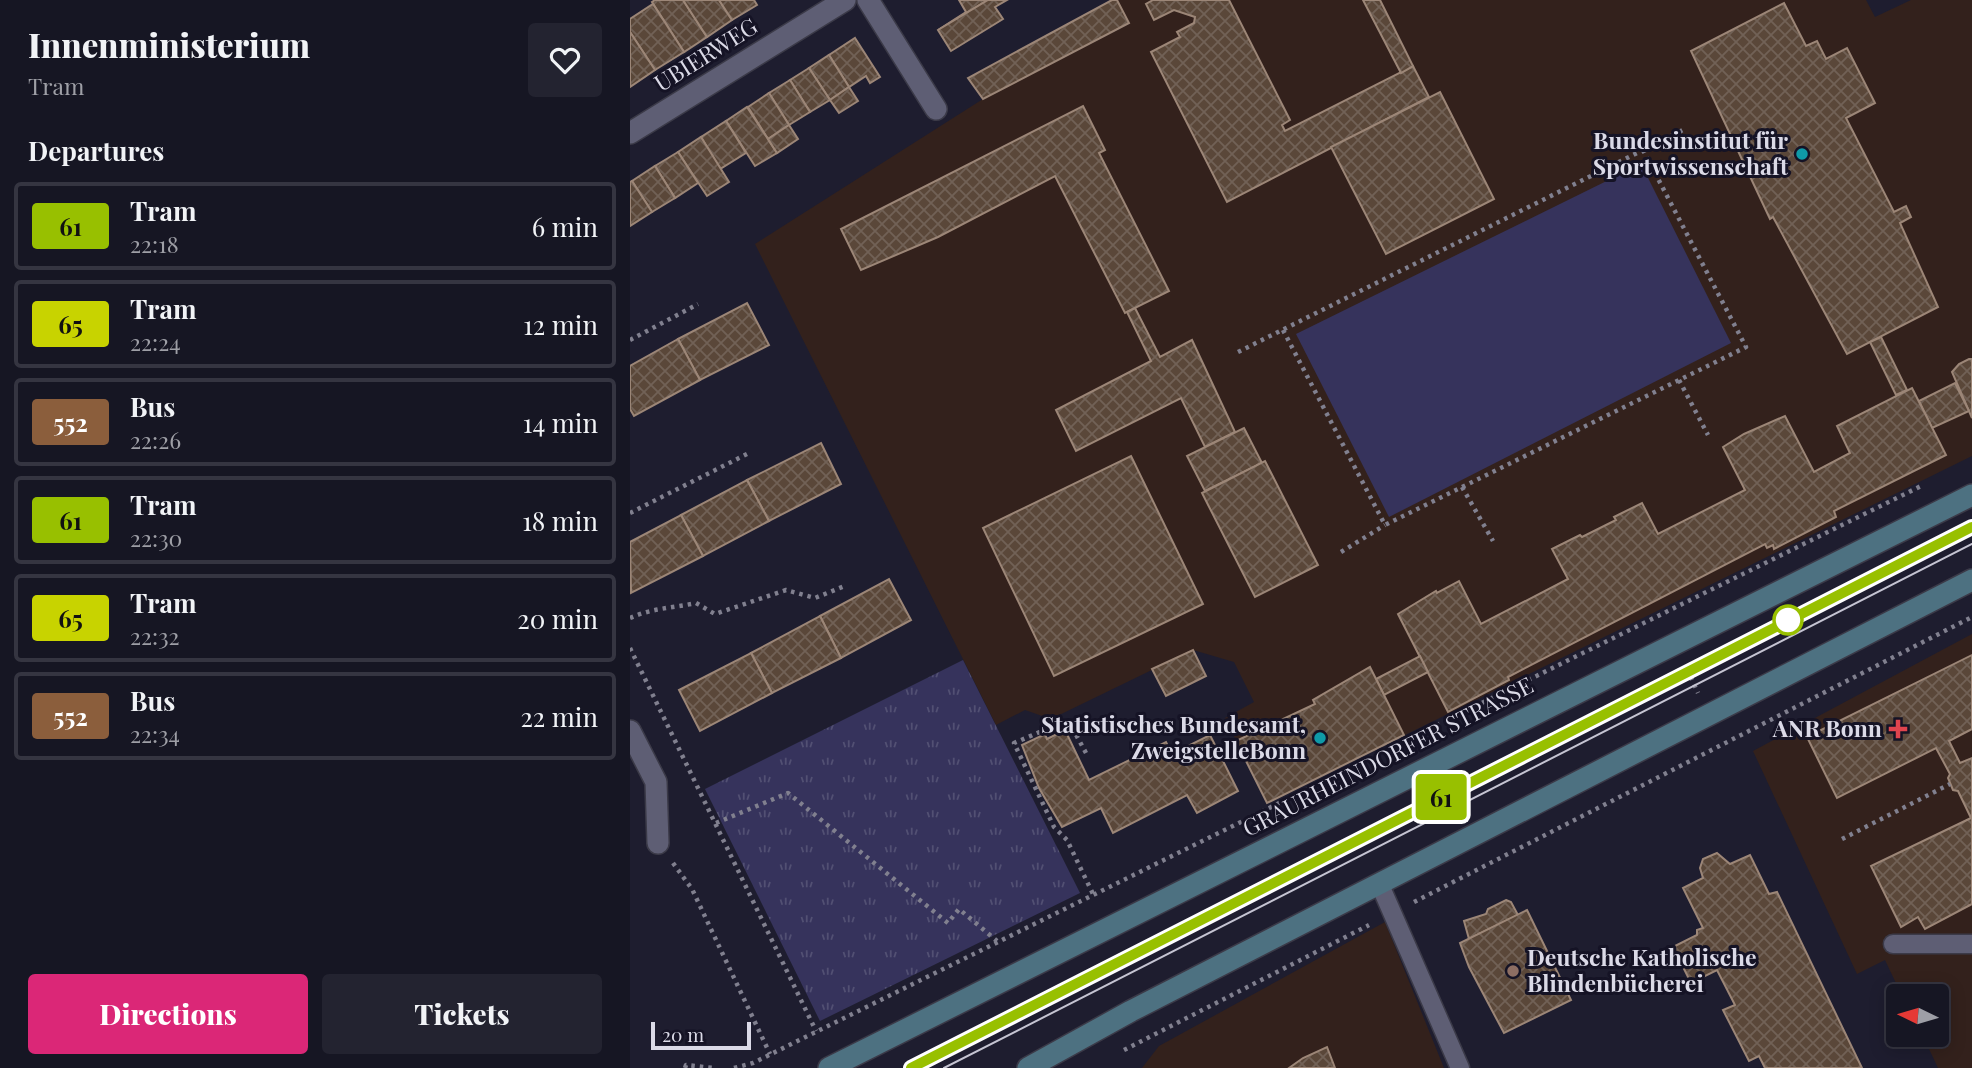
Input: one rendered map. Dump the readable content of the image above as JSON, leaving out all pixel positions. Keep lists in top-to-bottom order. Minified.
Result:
{"streets":{"main road":["GRAURHEINDORFER STRASSE"],"street":["UBIERWEG"]},"places":{"other":["Bundesinstitut für Sportwissenschaft","Statistisches Bundesamt, ZweigstelleBonn","Deutsche Katholische Blindenbücherei"],"health":["ANR Bonn"]},"lines":["tram line 61"],"scale_bar":"20 m","north":"left","page":{"heading":[["Innenministerium","Tram"],"Departures"],"on_map":"61","list":[{"mark":"61","name":"Tram","note":"22:18","value":"6 min"},{"mark":"65","name":"Tram","note":"22:24","value":"12 min"},{"mark":"552","name":"Bus","note":"22:26","value":"14 min"},{"mark":"61","name":"Tram","note":"22:30","value":"18 min"},{"mark":"65","name":"Tram","note":"22:32","value":"20 min"},{"mark":"552","name":"Bus","note":"22:34","value":"22 min"}],"buttons":["Directions","Tickets"],"scale":"20 m"}}
